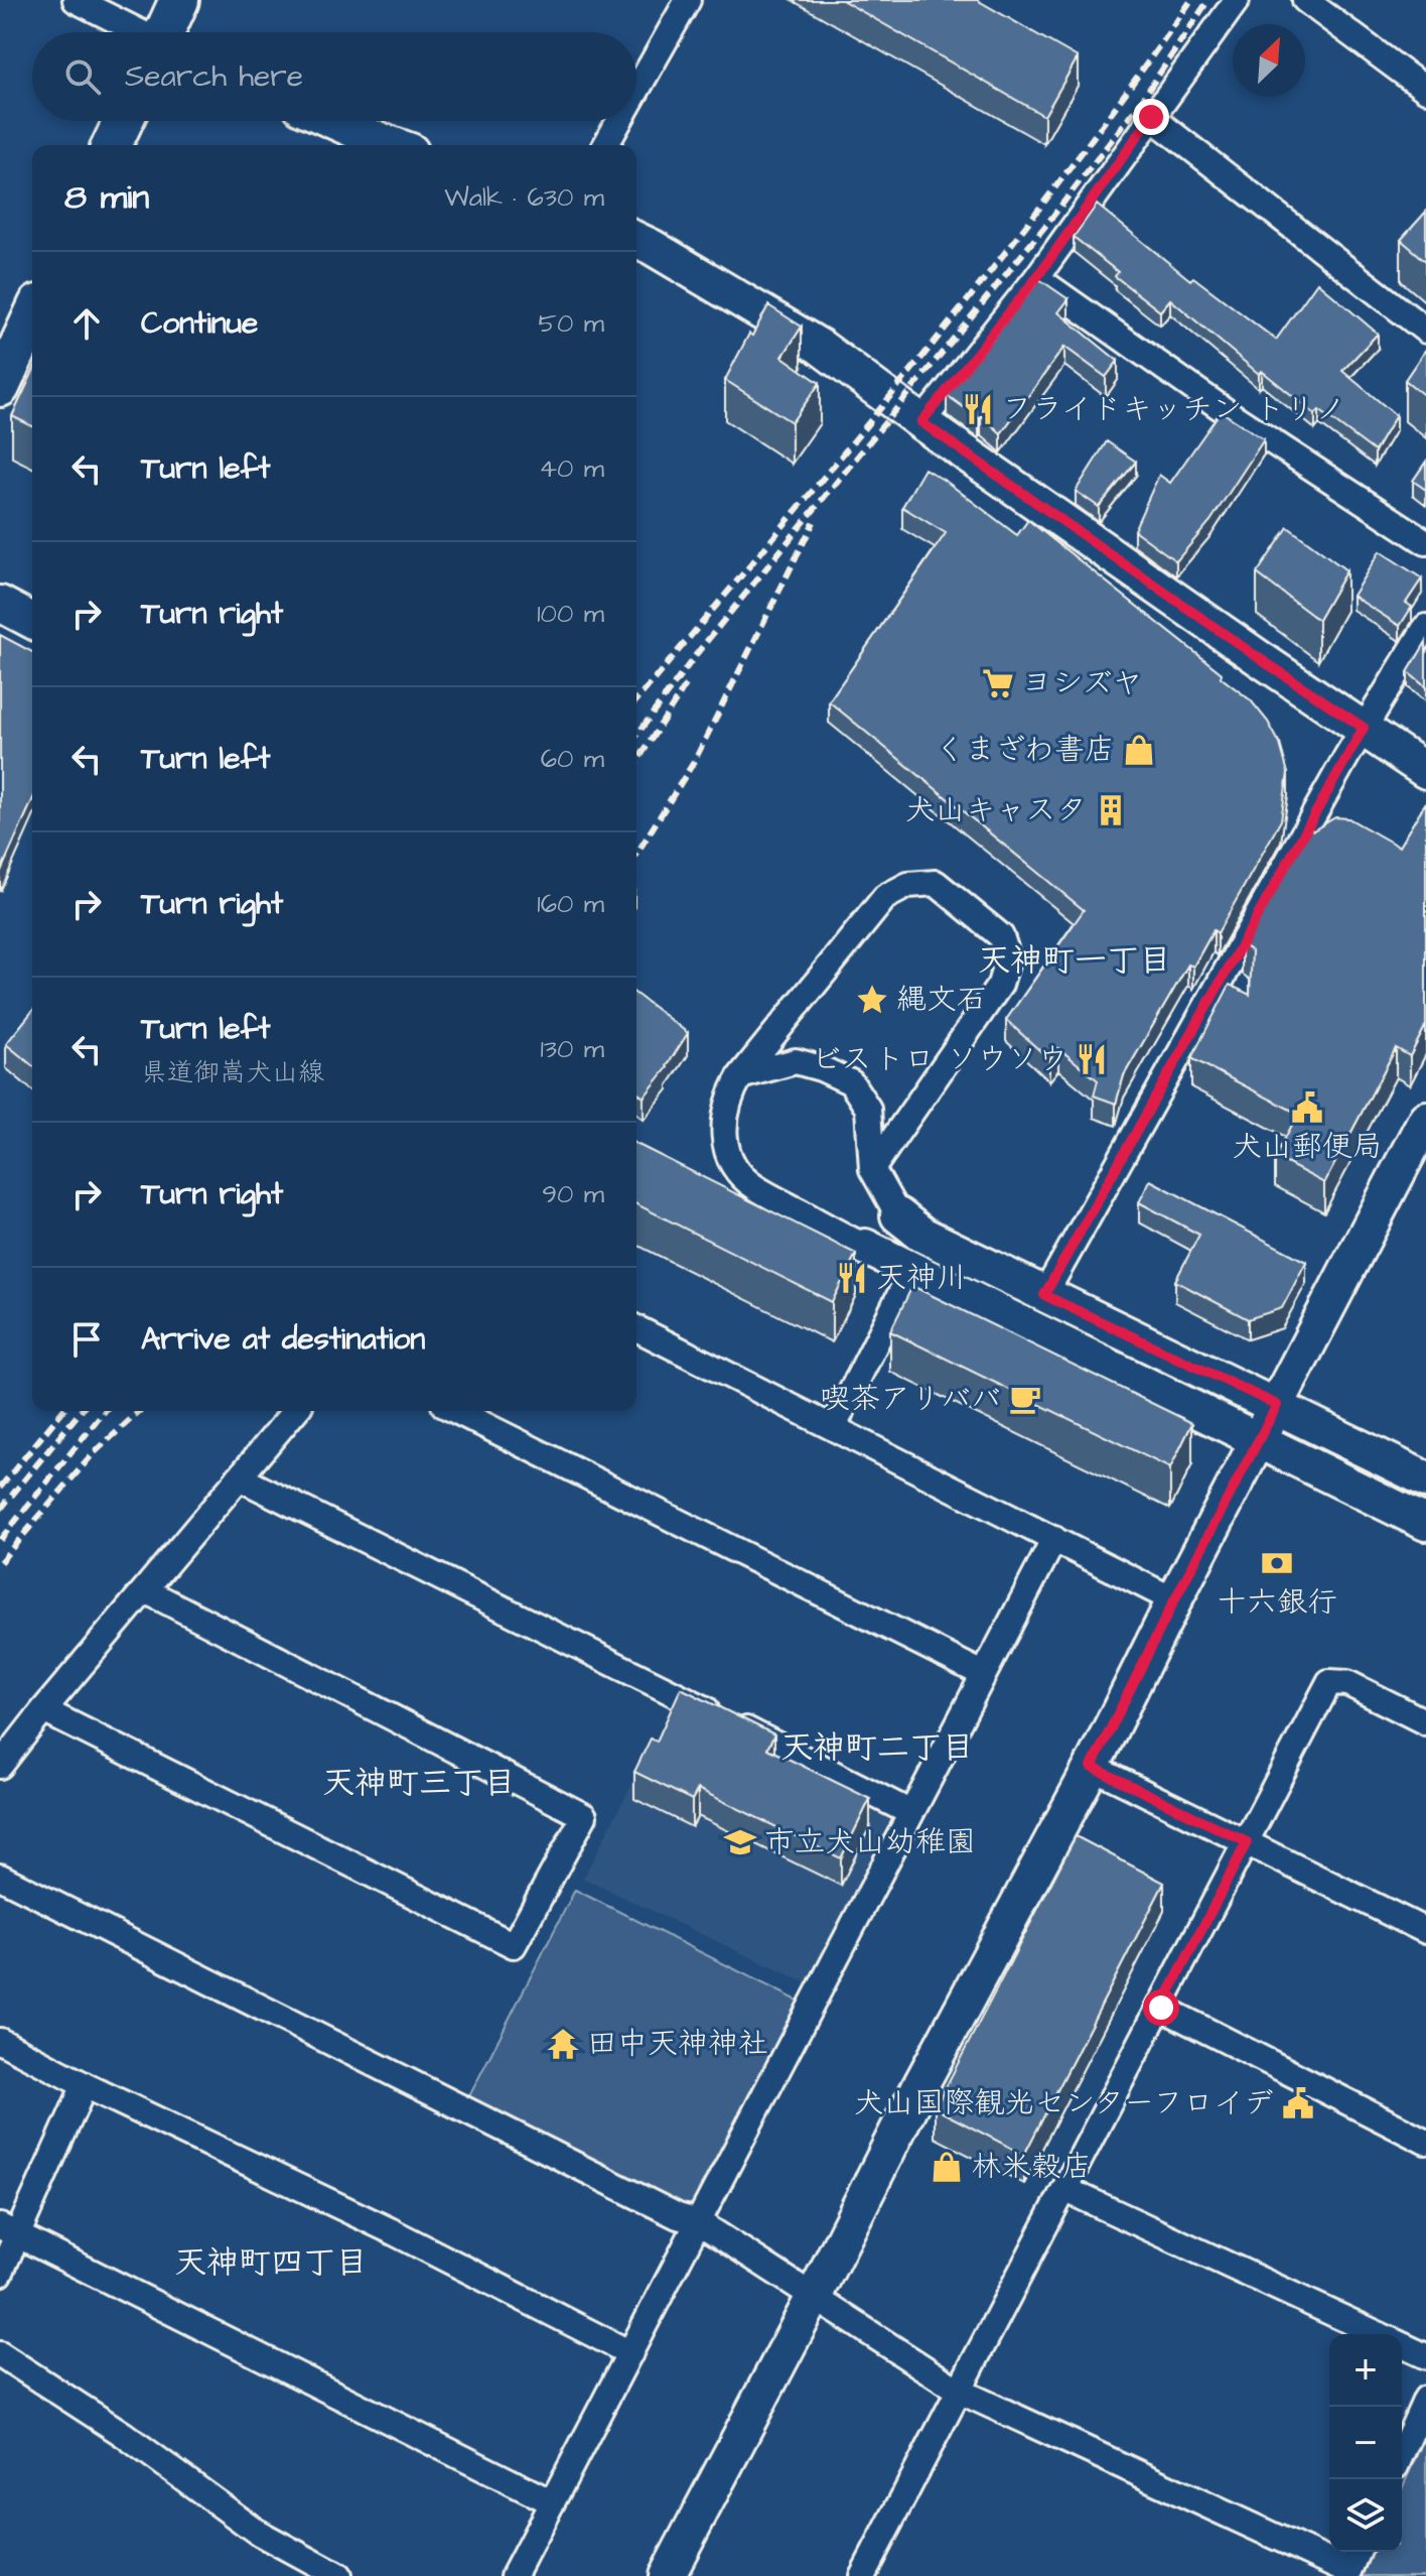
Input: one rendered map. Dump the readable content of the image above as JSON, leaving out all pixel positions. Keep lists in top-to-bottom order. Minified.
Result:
{"districts":["天神町一丁目","天神町二丁目","天神町三丁目","天神町四丁目"],"places":{"restaurant":["フライドキッチン トリノ","ビストロ ソウソウ","天神川"],"supermarket":["ヨシズヤ"],"shop":["くまざわ書店","林米穀店"],"building":["犬山キャスタ"],"place":["縄文石"],"public building":["犬山郵便局","犬山国際観光センターフロイデ"],"cafe":["喫茶アリババ"],"bank":["十六銀行"],"school or university":["市立犬山幼稚園"],"temple":["田中天神神社"]},"north":"top right","page":{"search":"Search here","heading":["8 min","Walk · 630 m"],"list":[["Continue","50 m"],["Turn left","40 m"],["Turn right","100 m"],["Turn left","60 m"],["Turn right","160 m"],["Turn left","県道御嵩犬山線","130 m"],["Turn right","90 m"],"Arrive at destination"],"map_buttons":["+","−"]}}
